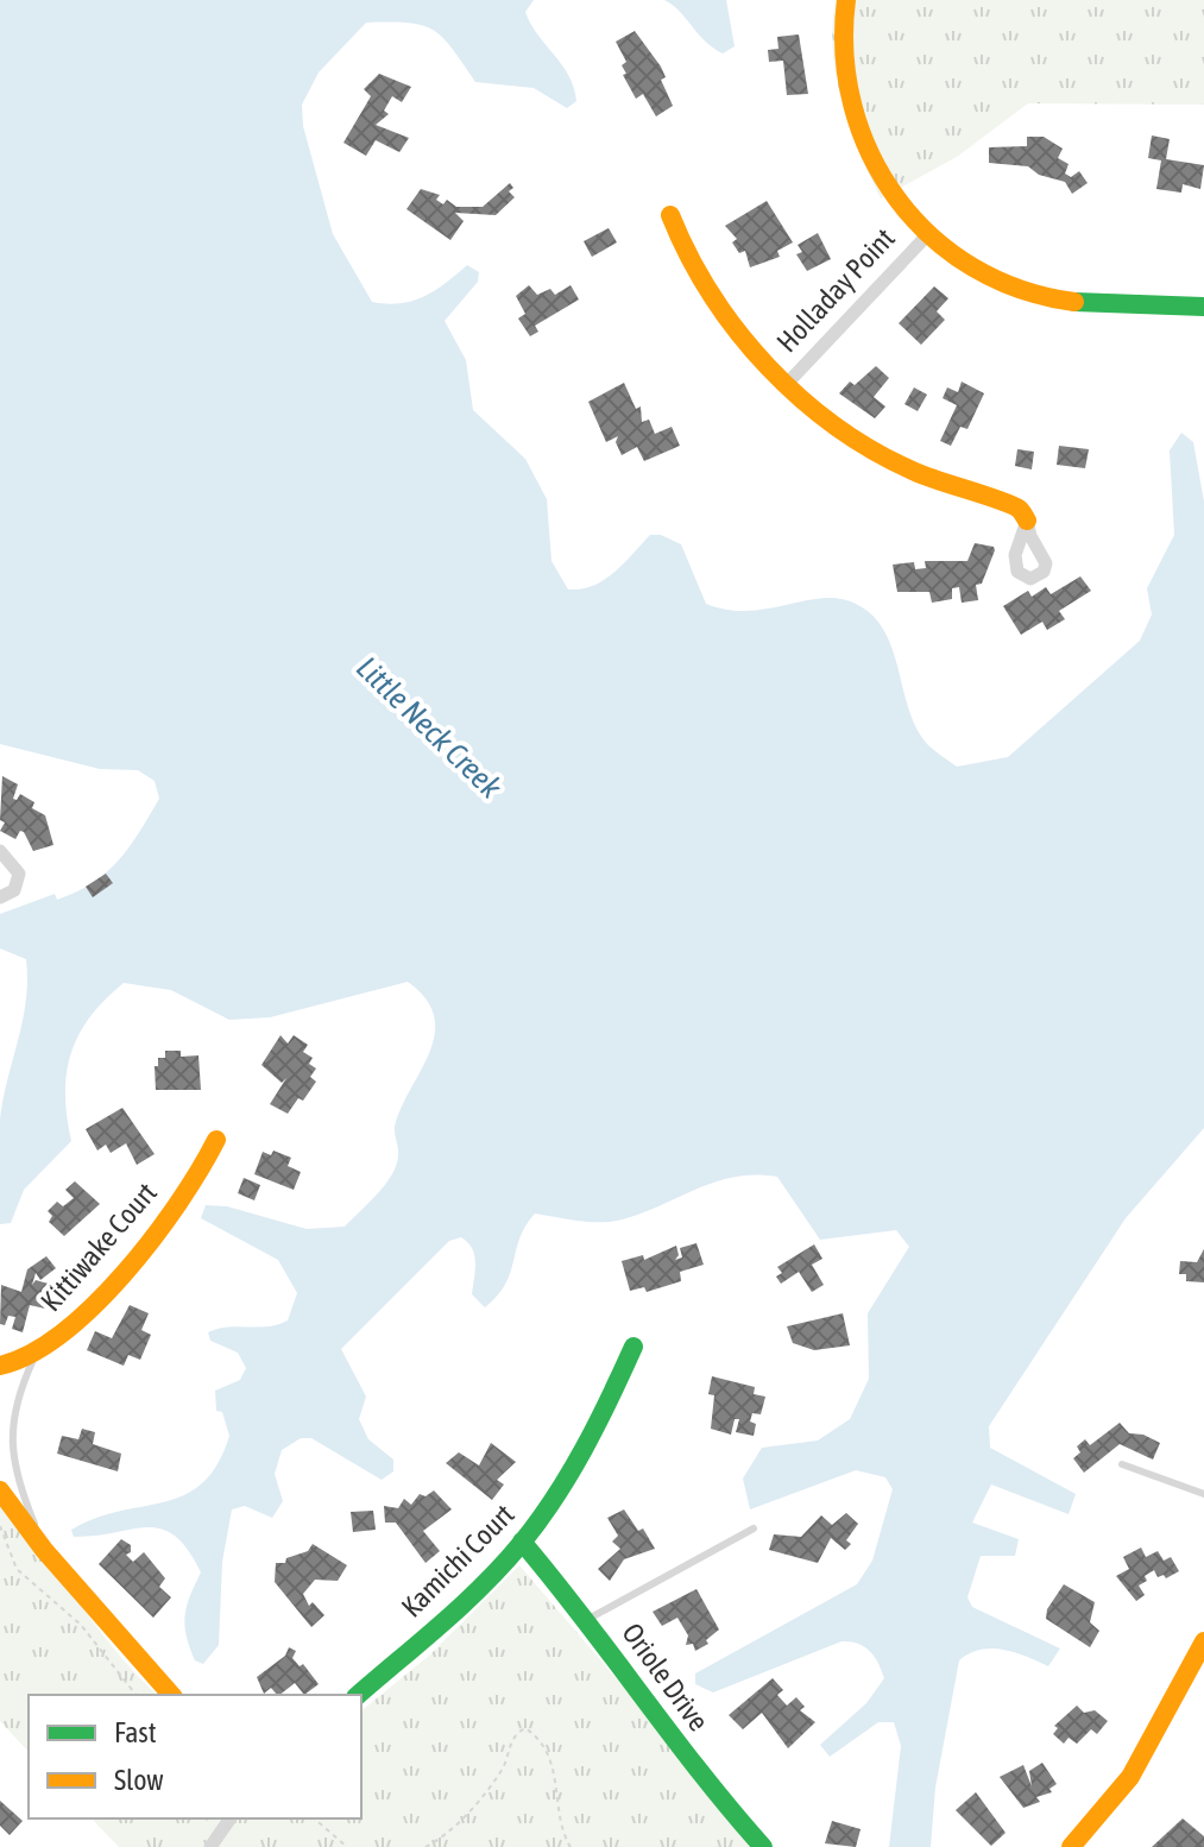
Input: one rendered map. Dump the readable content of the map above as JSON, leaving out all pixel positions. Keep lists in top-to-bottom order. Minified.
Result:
{"streets":{"street":["Holladay Point","Kittiwake Court","Kamichi Court","Oriole Drive"]},"crossings":[["Kamichi Court","Oriole Drive"]],"water":["Little Neck Creek"],"legend":["Fast","Slow"]}
